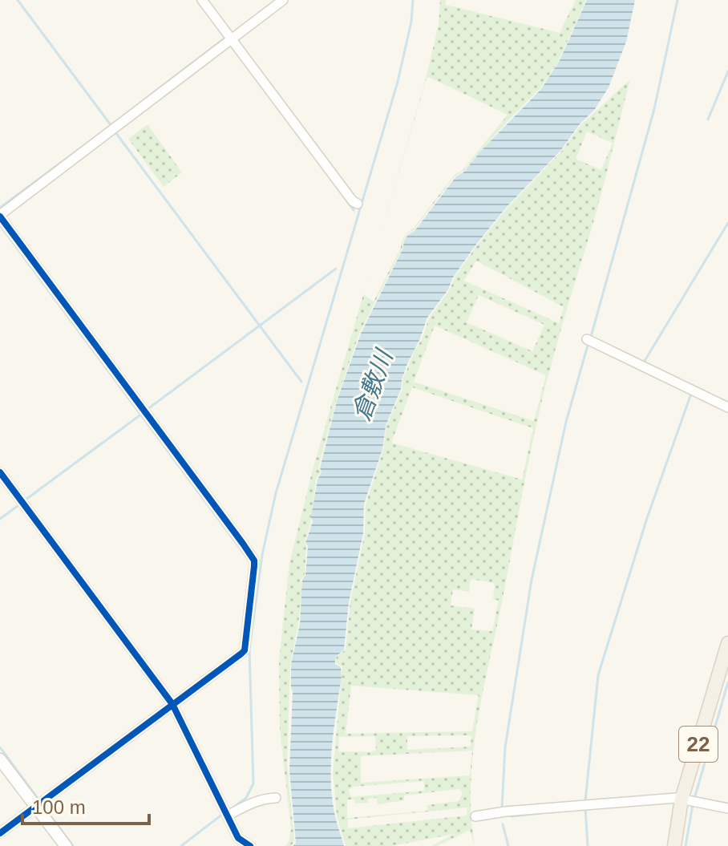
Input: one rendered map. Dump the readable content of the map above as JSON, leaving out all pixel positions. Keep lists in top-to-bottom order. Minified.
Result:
{"streets":{"main road":["22"]},"water":["倉敷川"],"scale_bar":"100 m"}
